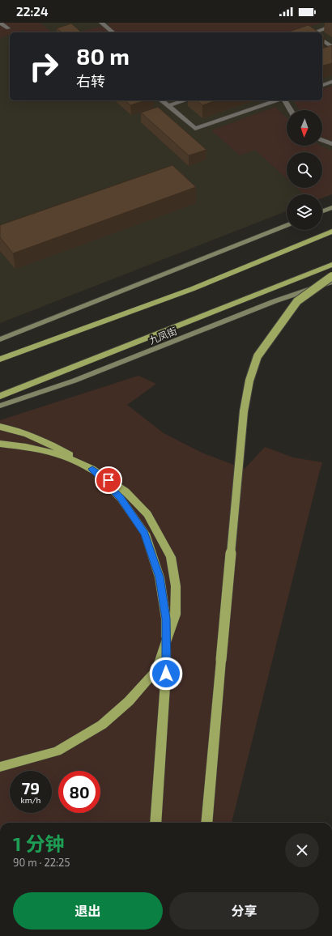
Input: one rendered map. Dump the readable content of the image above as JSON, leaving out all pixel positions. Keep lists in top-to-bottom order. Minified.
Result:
{"streets":{"main road":["九凤街"]},"north":"bottom","page":{"status":"22:24","turn":["80 m","右转"],"speed":"79 km/h","limit":"80","heading":["1 分钟","90 m · 22:25"],"buttons":["退出","分享"]}}
